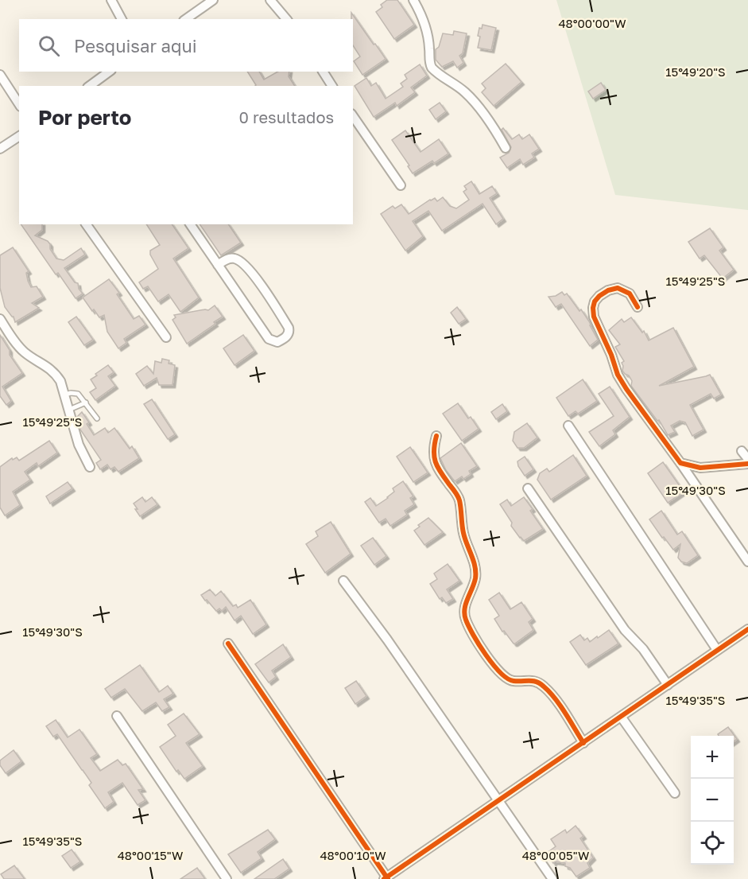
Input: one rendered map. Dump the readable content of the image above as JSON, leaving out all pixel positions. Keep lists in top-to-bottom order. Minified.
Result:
{"page":{"search":"Pesquisar aqui","heading":["Por perto","0 resultados"],"map_buttons":["+","−"]},"coordinates":["48°00'00\"W","15°49'20\"S","15°49'25\"S","15°49'30\"S","15°49'35\"S","48°00'15\"W","48°00'10\"W","48°00'05\"W"]}
